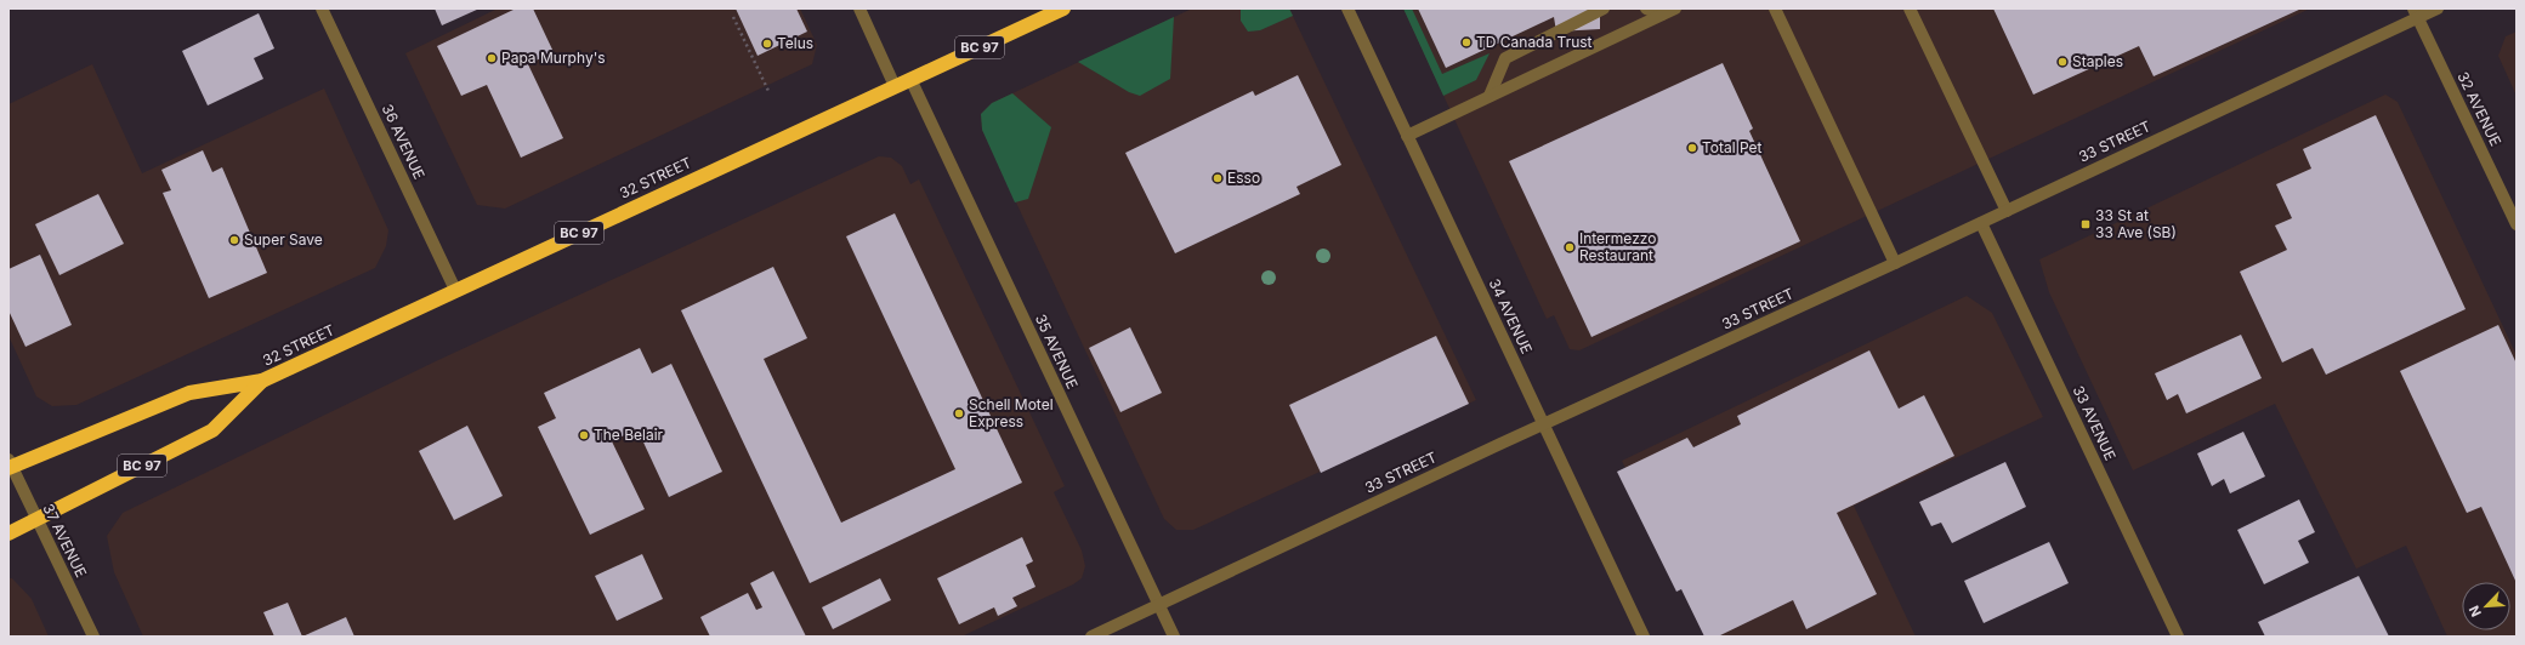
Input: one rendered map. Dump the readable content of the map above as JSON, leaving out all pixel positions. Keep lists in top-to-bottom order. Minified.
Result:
{"streets":{"highway":["BC 97","32 STREET"],"street":["32 AVENUE","36 AVENUE","33 STREET","34 AVENUE","35 AVENUE","33 AVENUE","37 AVENUE"]},"crossings":[["32 AVENUE","33 STREET"],["36 AVENUE","32 STREET"],["33 STREET","34 AVENUE"],["33 STREET","35 AVENUE"],["33 STREET","33 AVENUE"],["32 STREET","35 AVENUE"],["32 STREET","37 AVENUE"]],"places":{"other":["TD Canada Trust","Telus","Papa Murphy's","Staples","Total Pet","Esso","Super Save","Intermezzo Restaurant","Schell Motel Express","The Belair"],"transit":["33 St at 33 Ave (SB)"]},"north":"bottom left"}
